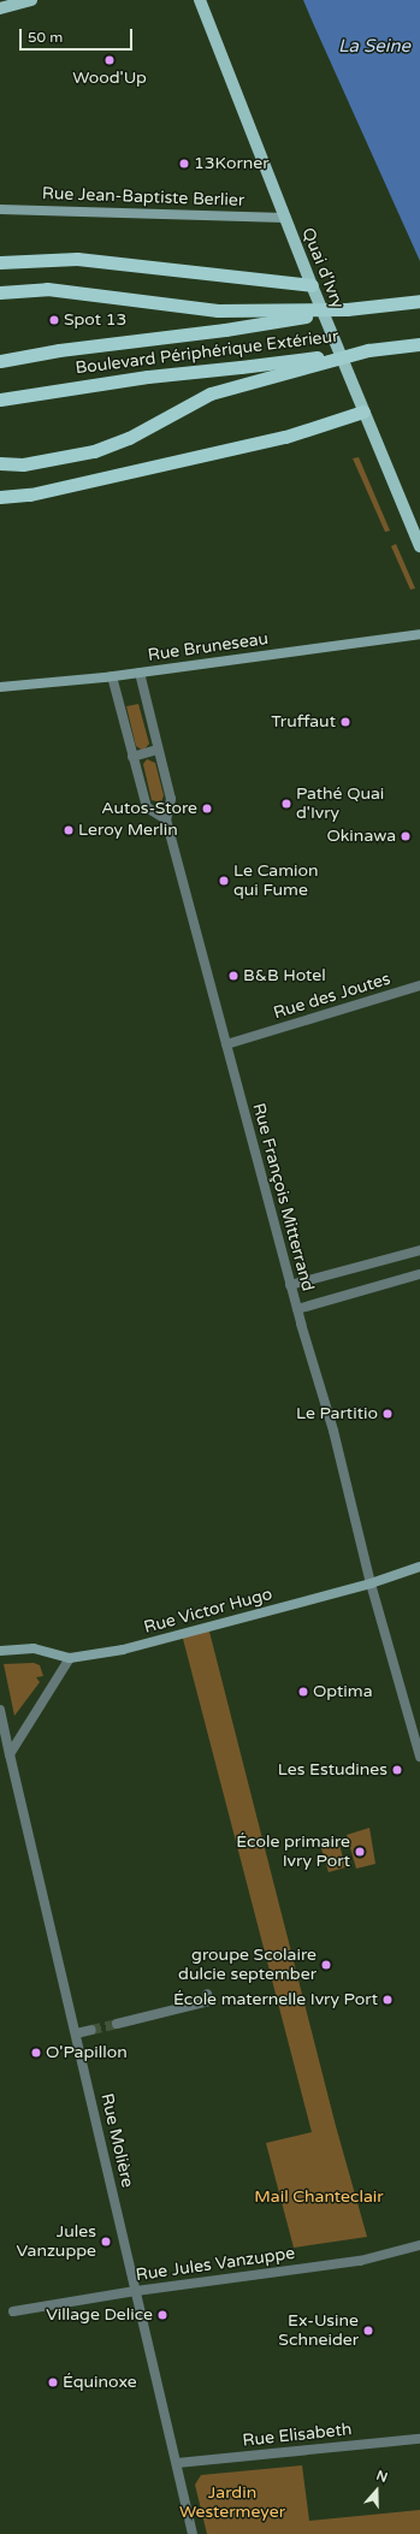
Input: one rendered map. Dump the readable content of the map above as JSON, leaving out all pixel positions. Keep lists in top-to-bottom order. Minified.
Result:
{"streets":{"highway":["Boulevard Périphérique Extérieur"],"main road":["Rue Jean-Baptiste Berlier","Quai d'Ivry","Rue Bruneseau","Rue Victor Hugo"],"street":["Rue des Joutes","Rue François Mitterrand","Rue Molière","Rue Jules Vanzuppe","Rue Elisabeth"]},"crossings":[["Rue Jean-Baptiste Berlier","Quai d'Ivry"],["Rue Bruneseau","Rue François Mitterrand"],["Rue des Joutes","Rue François Mitterrand"],["Rue François Mitterrand","Rue Victor Hugo"],["Rue Molière","Rue Jules Vanzuppe"],["Rue Molière","Rue Elisabeth"]],"water":["La Seine"],"parks":["Mail Chanteclair","Jardin Westermeyer"],"places":["Wood'Up","13Korner","Spot 13","Truffaut","Pathé Quai d'Ivry","Autos-Store","Leroy Merlin","Okinawa","Le Camion qui Fume","B&B Hotel","Le Partitio","Optima","Les Estudines","École primaire Ivry Port","groupe Scolaire dulcie september","École maternelle Ivry Port","O'Papillon","Jules Vanzuppe","Village Delice","Ex-Usine Schneider","Équinoxe"],"scale_bar":"50 m","north":"top"}
